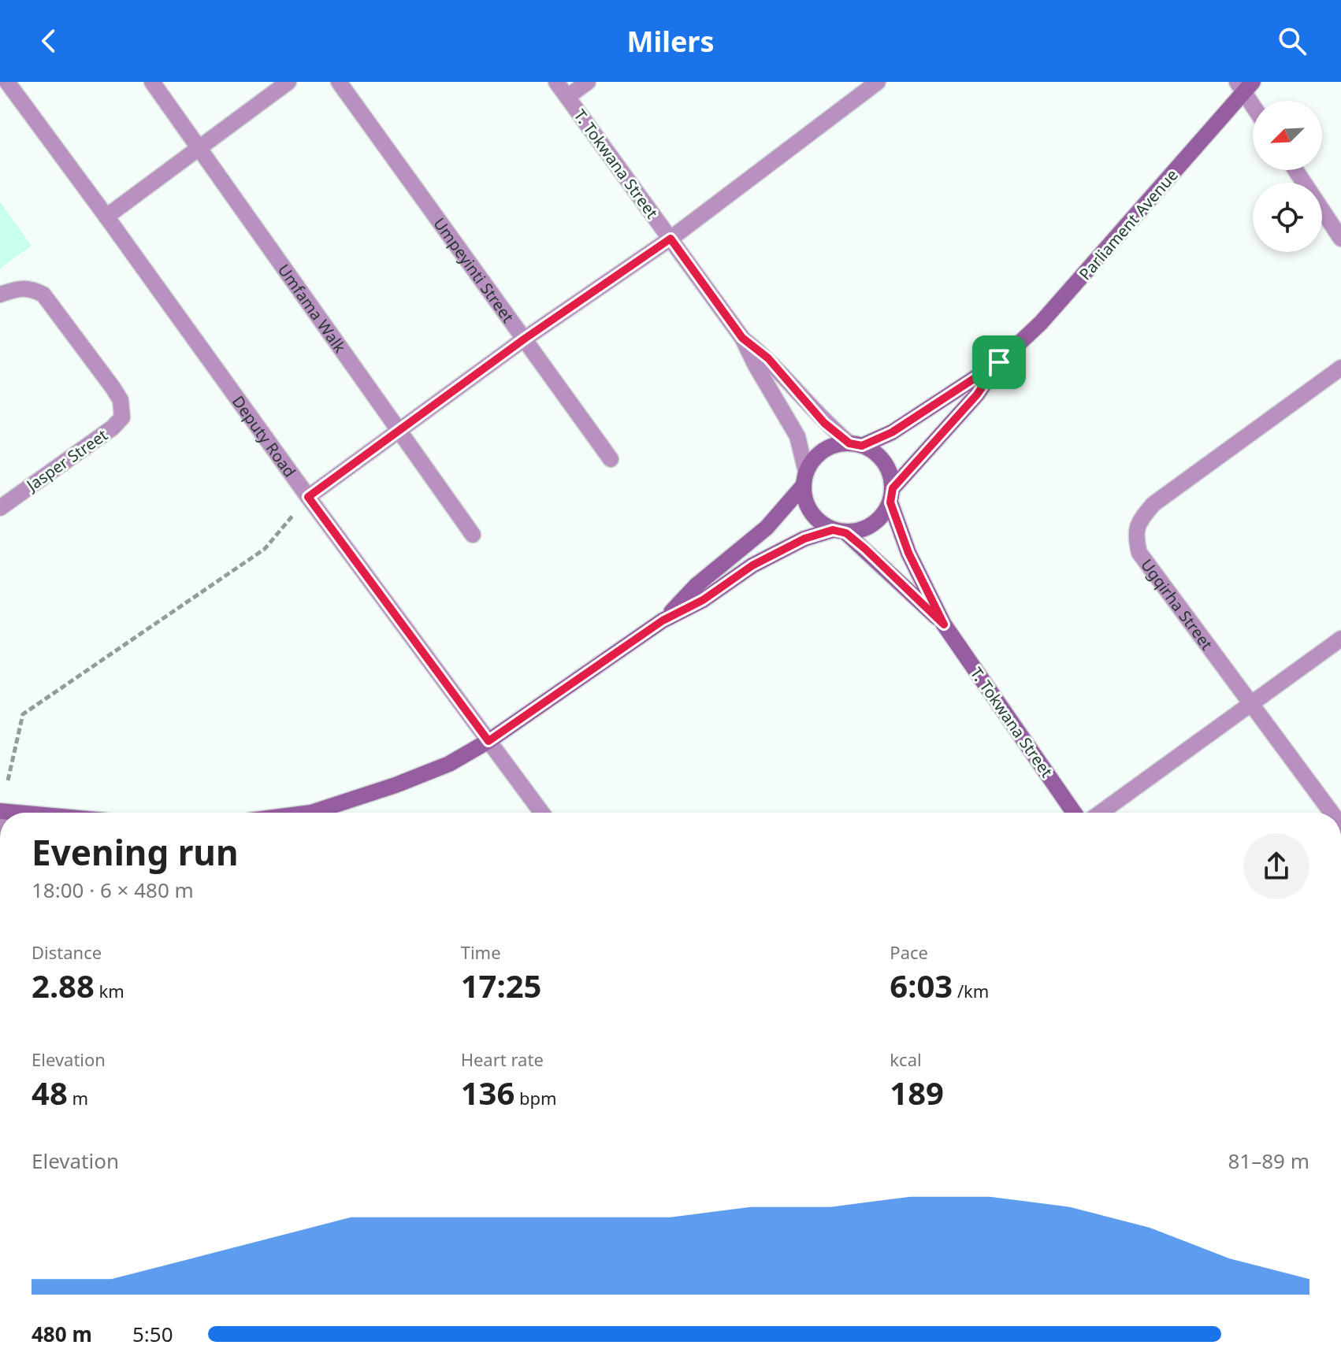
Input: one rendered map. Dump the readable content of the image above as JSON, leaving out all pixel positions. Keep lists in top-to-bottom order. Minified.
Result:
{"streets":{"street":["T. Tokwana Street","Parliament Avenue","Umpeyinti Street","Umfama Walk","Deputy Road","Jasper Street","Ugqirha Street"]},"crossings":[["T. Tokwana Street","Parliament Avenue"]],"north":"bottom left","page":{"header":"Milers","heading":["Evening run","18:00 · 6 × 480 m"],"stats":[["Distance","2.88 km"],["Time","17:25"],["Pace","6:03 /km"],["Elevation","48 m"],["Heart rate","136 bpm"],["kcal","189"]],"chart":["Elevation","81–89 m"],"list":[{"name":"480 m","note":"5:50"}]}}
